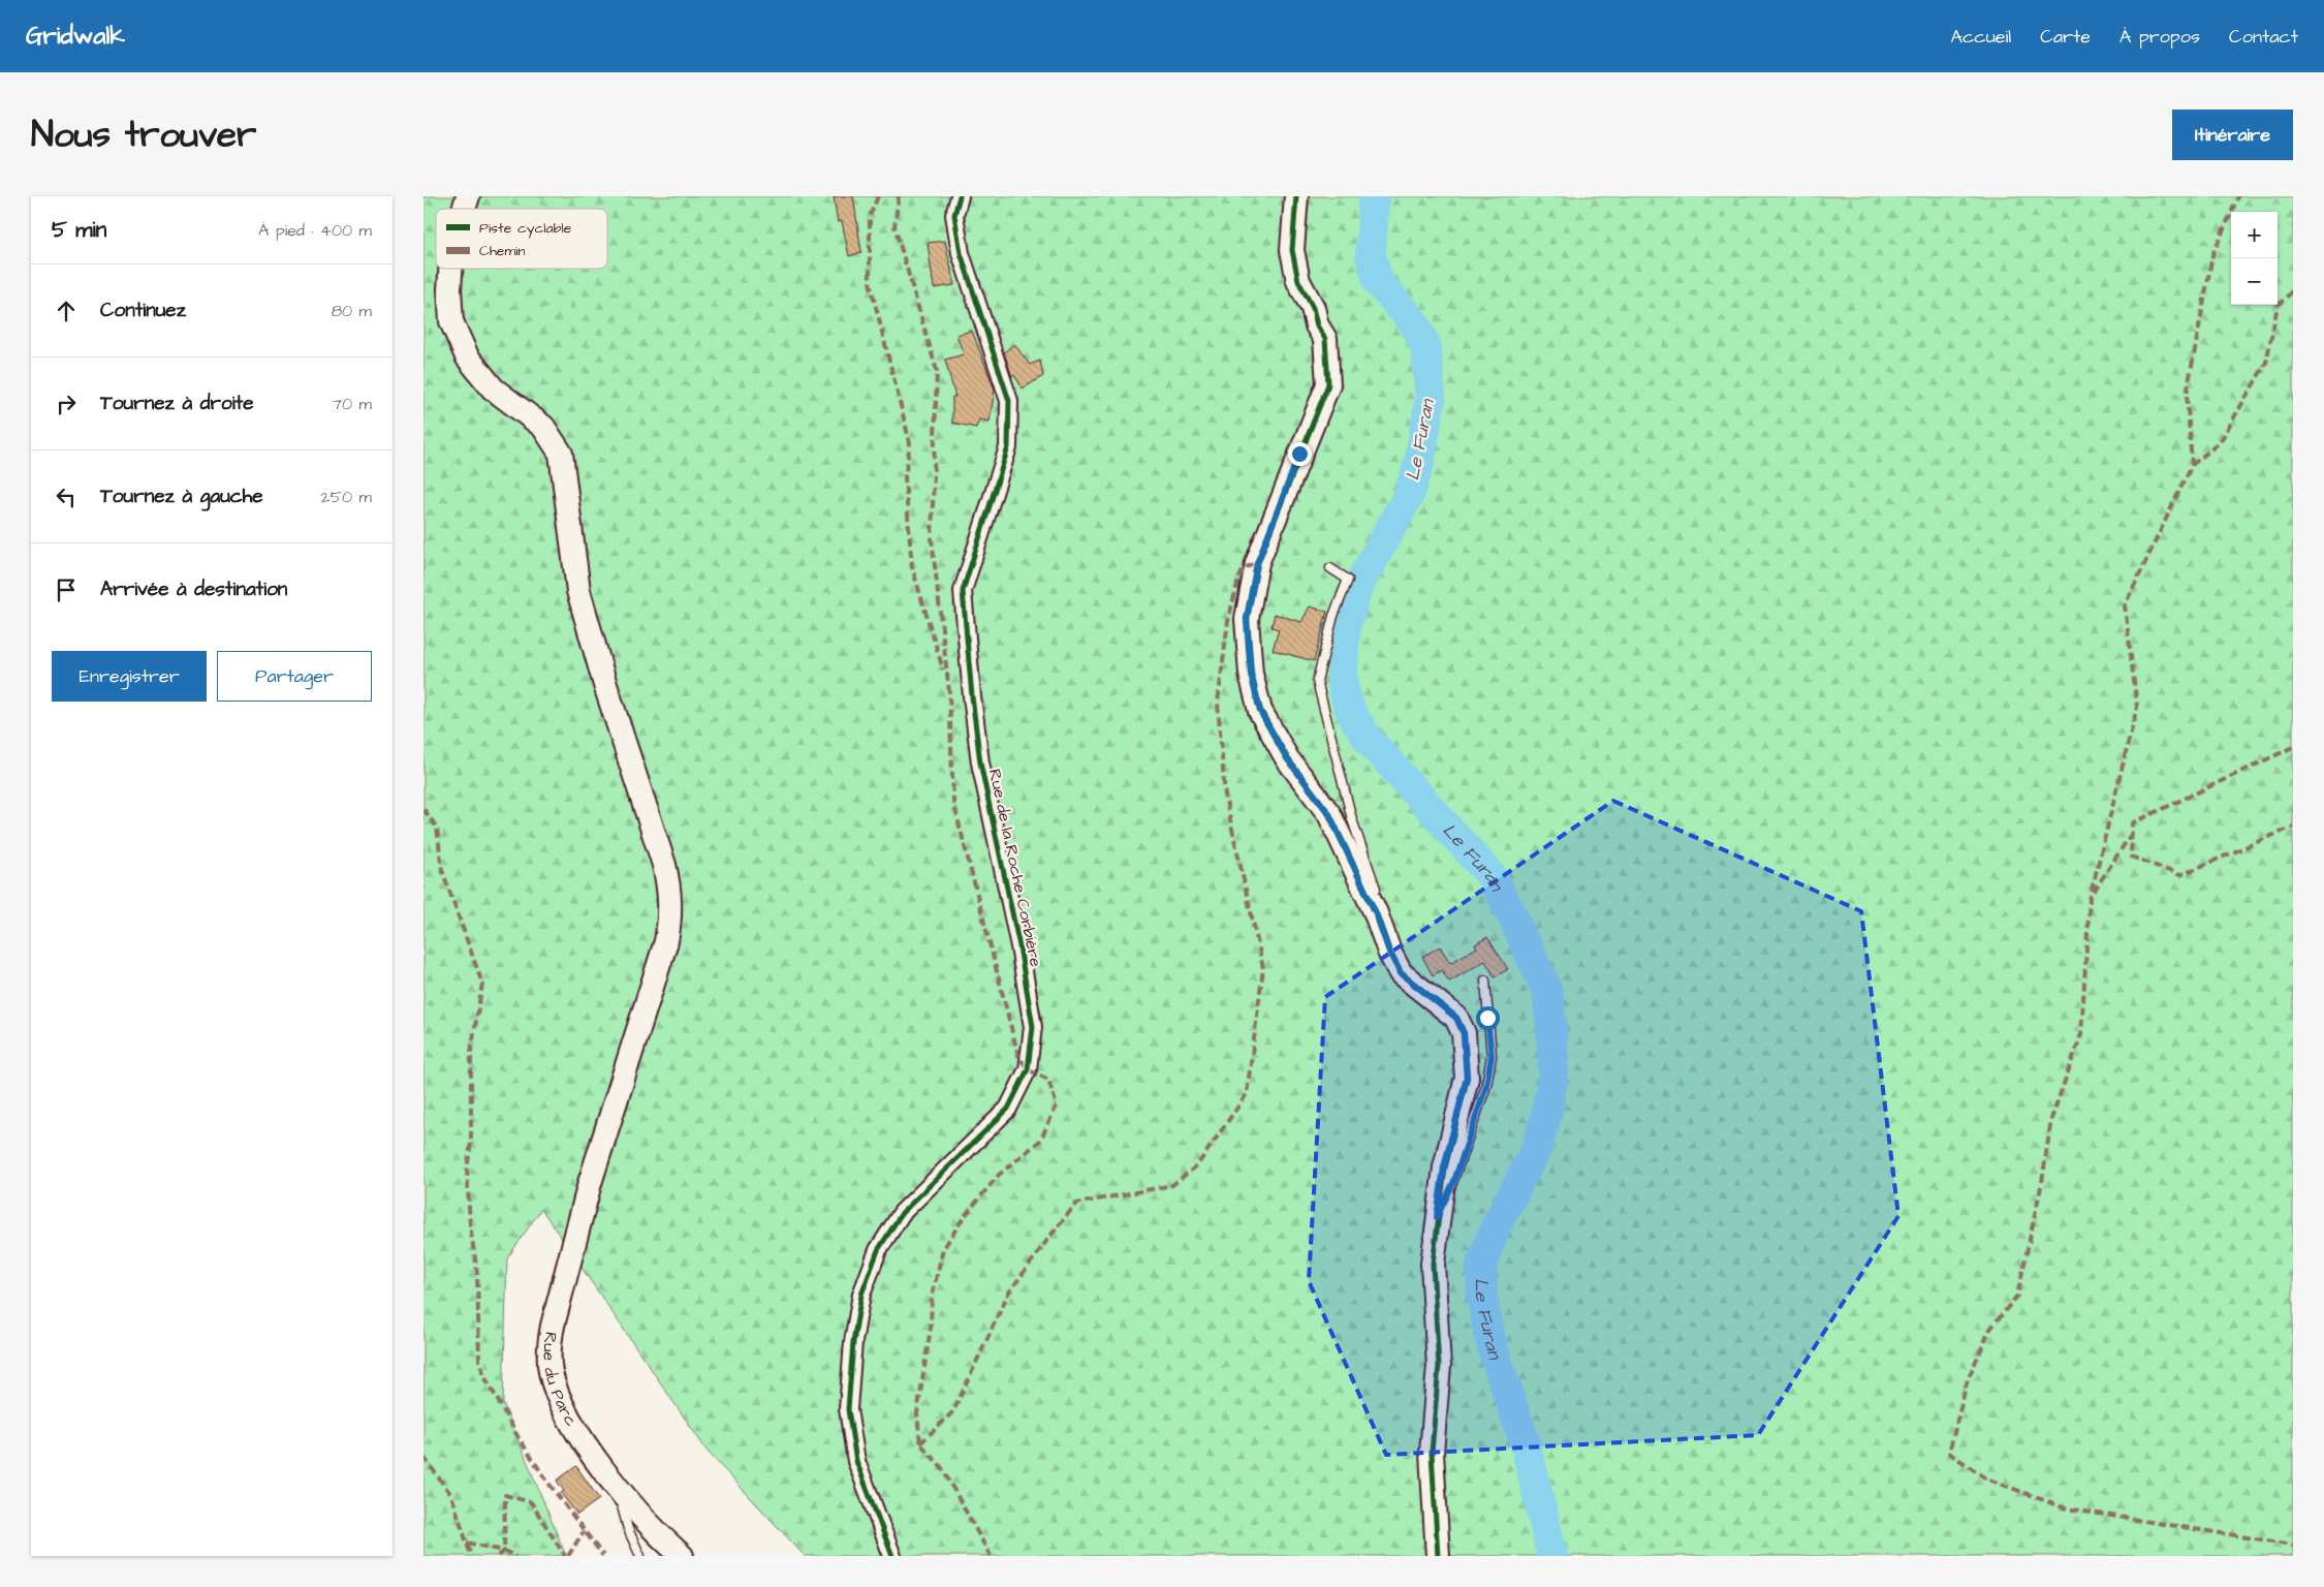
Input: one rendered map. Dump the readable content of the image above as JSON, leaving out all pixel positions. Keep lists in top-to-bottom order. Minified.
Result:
{"streets":{"main road":["Rue du Parc"],"street":["Rue de la Roche Corbière"]},"water":["Le Furan"],"legend":["Piste cyclable","Chemin"],"page":{"header":"Gridwalk","nav":["Accueil","Carte","À propos","Contact"],"title":"Nous trouver","buttons":["Itinéraire",["Enregistrer","Partager"]],"heading":["5 min","À pied · 400 m"],"map_buttons":["+","−"],"list":[["Continuez","80 m"],["Tournez à droite","70 m"],["Tournez à gauche","250 m"],"Arrivée à destination"]}}
